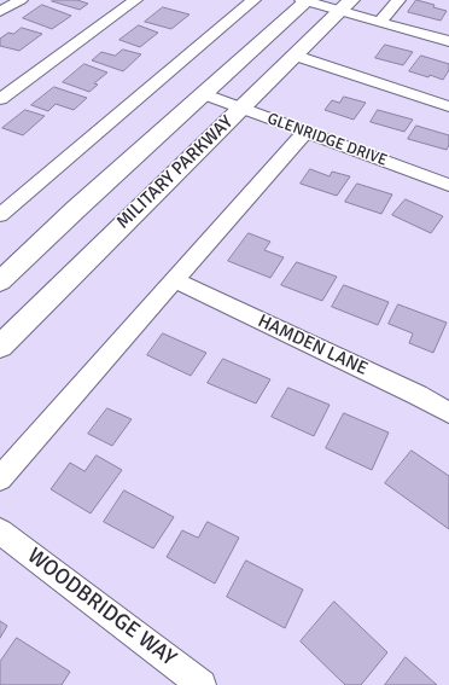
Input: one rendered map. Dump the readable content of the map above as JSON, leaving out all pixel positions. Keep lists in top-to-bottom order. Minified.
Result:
{"streets":{"main road":["MILITARY PARKWAY"],"street":["GLENRIDGE DRIVE","HAMDEN LANE","WOODBRIDGE WAY"]},"crossings":[["GLENRIDGE DRIVE","MILITARY PARKWAY"]]}
